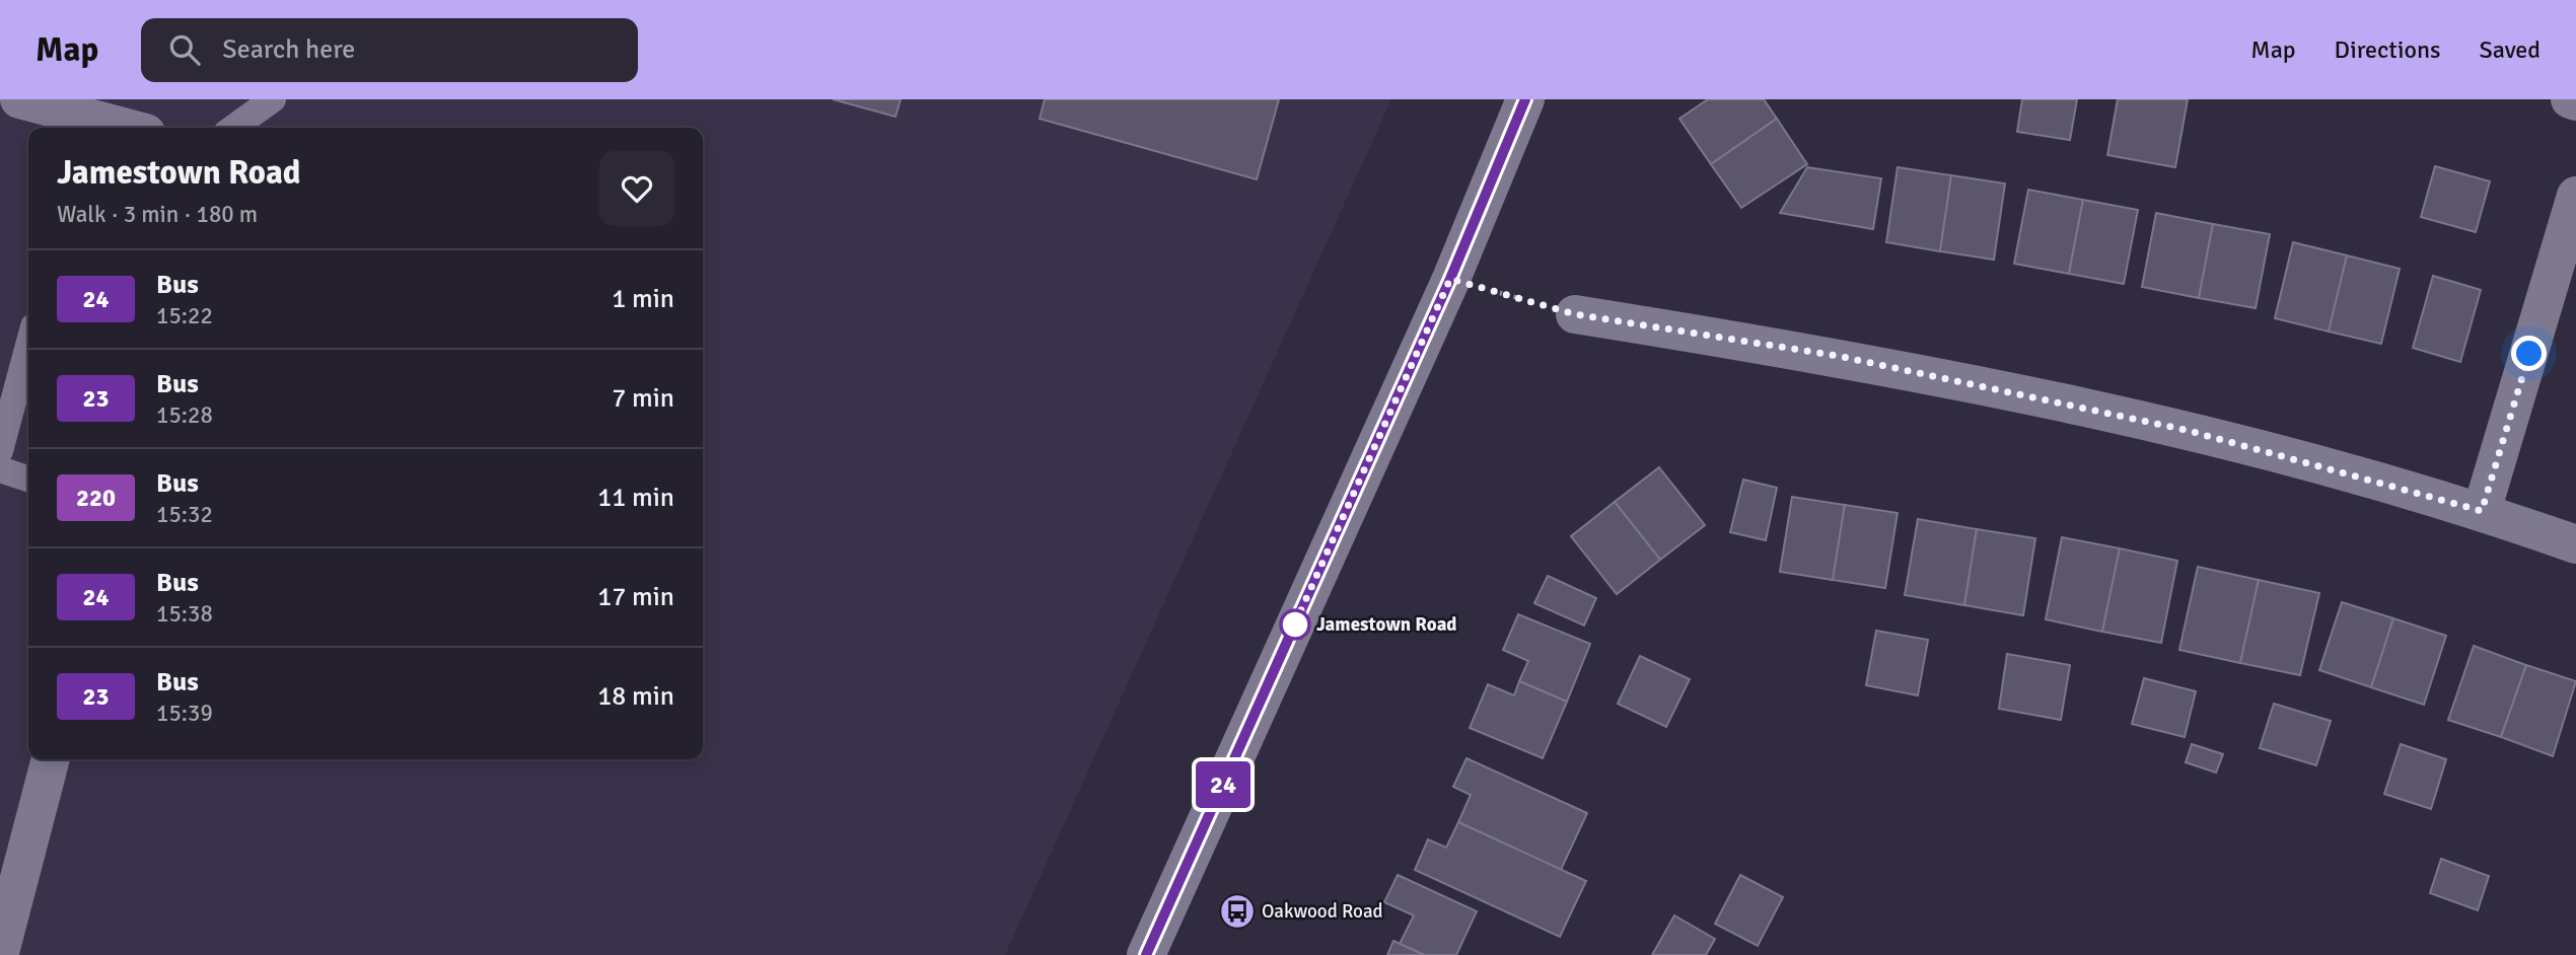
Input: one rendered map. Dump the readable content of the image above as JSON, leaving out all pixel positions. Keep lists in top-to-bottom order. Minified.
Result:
{"places":{"other":["Jamestown Road"],"bus stop":["Oakwood Road"]},"lines":["bus line 24"],"page":{"header":"Map","search":"Search here","nav":["Map","Directions","Saved"],"on_map":"24","heading":["Jamestown Road","Walk · 3 min · 180 m"],"list":[{"mark":"24","name":"Bus","note":"15:22","value":"1 min"},{"mark":"23","name":"Bus","note":"15:28","value":"7 min"},{"mark":"220","name":"Bus","note":"15:32","value":"11 min"},{"mark":"24","name":"Bus","note":"15:38","value":"17 min"},{"mark":"23","name":"Bus","note":"15:39","value":"18 min"}]}}
